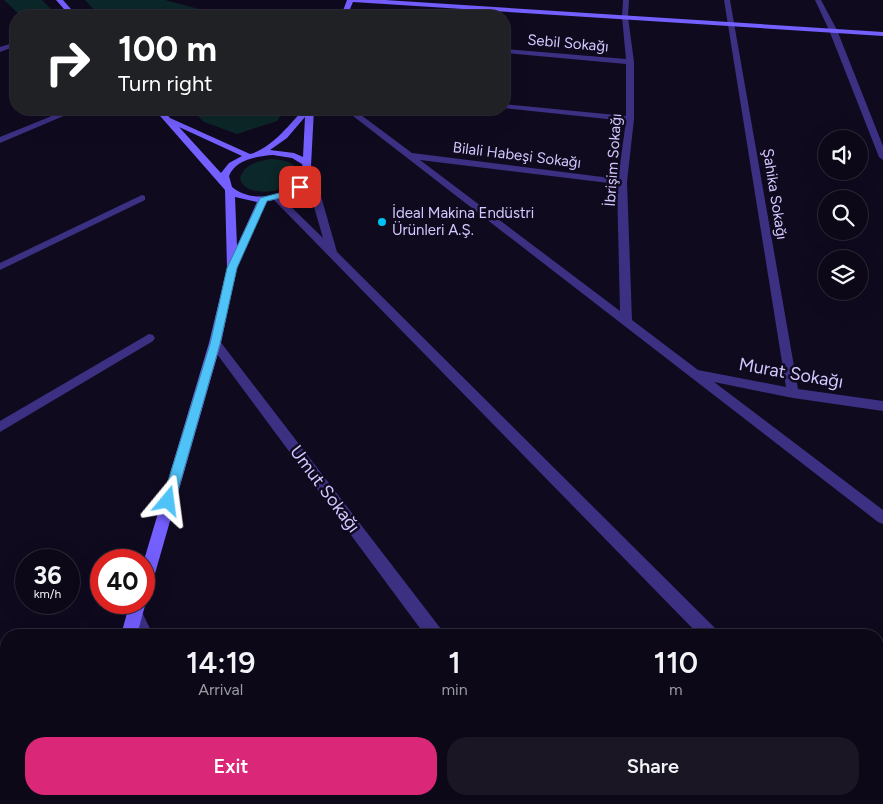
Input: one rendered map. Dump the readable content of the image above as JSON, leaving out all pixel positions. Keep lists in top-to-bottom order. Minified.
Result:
{"streets":{"street":["Sebil Sokağı","Bilali Habeşi Sokağı","İbrişim Sokağı","Şahika Sokağı","Murat Sokağı","Umut Sokağı"]},"crossings":[["Sebil Sokağı","İbrişim Sokağı"],["Bilali Habeşi Sokağı","İbrişim Sokağı"],["Şahika Sokağı","Murat Sokağı"]],"places":["İdeal Makina Endüstri Ürünleri A.Ş."],"page":{"turn":["100 m","Turn right"],"speed":"36 km/h","limit":"40","eta":["14:19","Arrival","1","min","110","m"],"buttons":["Exit","Share"]}}
